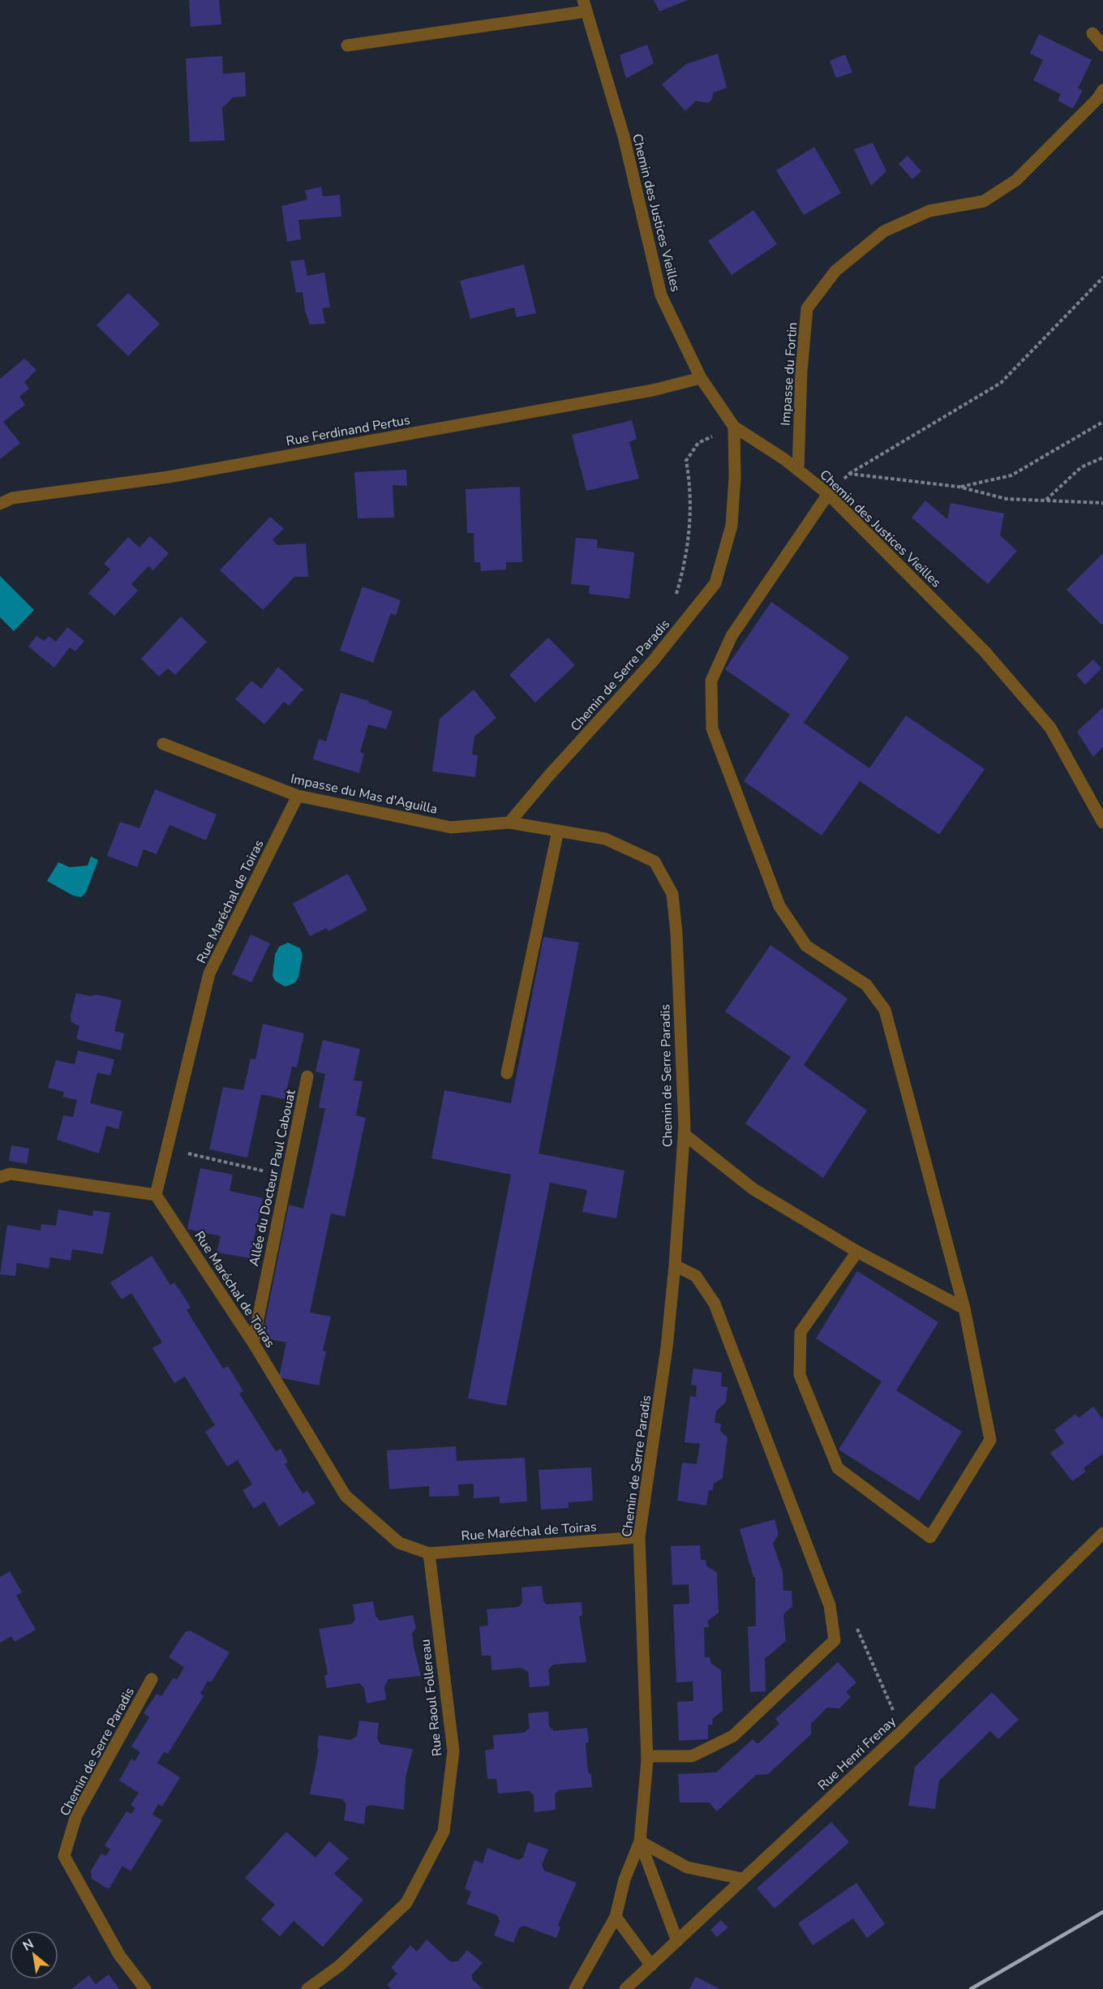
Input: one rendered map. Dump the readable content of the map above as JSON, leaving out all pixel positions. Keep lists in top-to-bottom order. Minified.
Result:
{"streets":{"street":["Chemin des Justices Vieilles","Impasse du Fortin","Rue Ferdinand Pertus","Chemin de Serre Paradis","Impasse du Mas d'Aguilla","Rue Maréchal de Toiras","Allée du Docteur Paul Cabouat","Rue Raoul Follereau","Rue Henri Frenay"]},"crossings":[["Chemin des Justices Vieilles","Impasse du Fortin"],["Chemin des Justices Vieilles","Rue Ferdinand Pertus"],["Chemin des Justices Vieilles","Chemin de Serre Paradis"],["Chemin de Serre Paradis","Impasse du Mas d'Aguilla"],["Chemin de Serre Paradis","Rue Maréchal de Toiras"],["Chemin de Serre Paradis","Rue Henri Frenay"],["Impasse du Mas d'Aguilla","Rue Maréchal de Toiras"],["Rue Maréchal de Toiras","Allée du Docteur Paul Cabouat"],["Rue Maréchal de Toiras","Rue Raoul Follereau"]],"north":"top left"}
